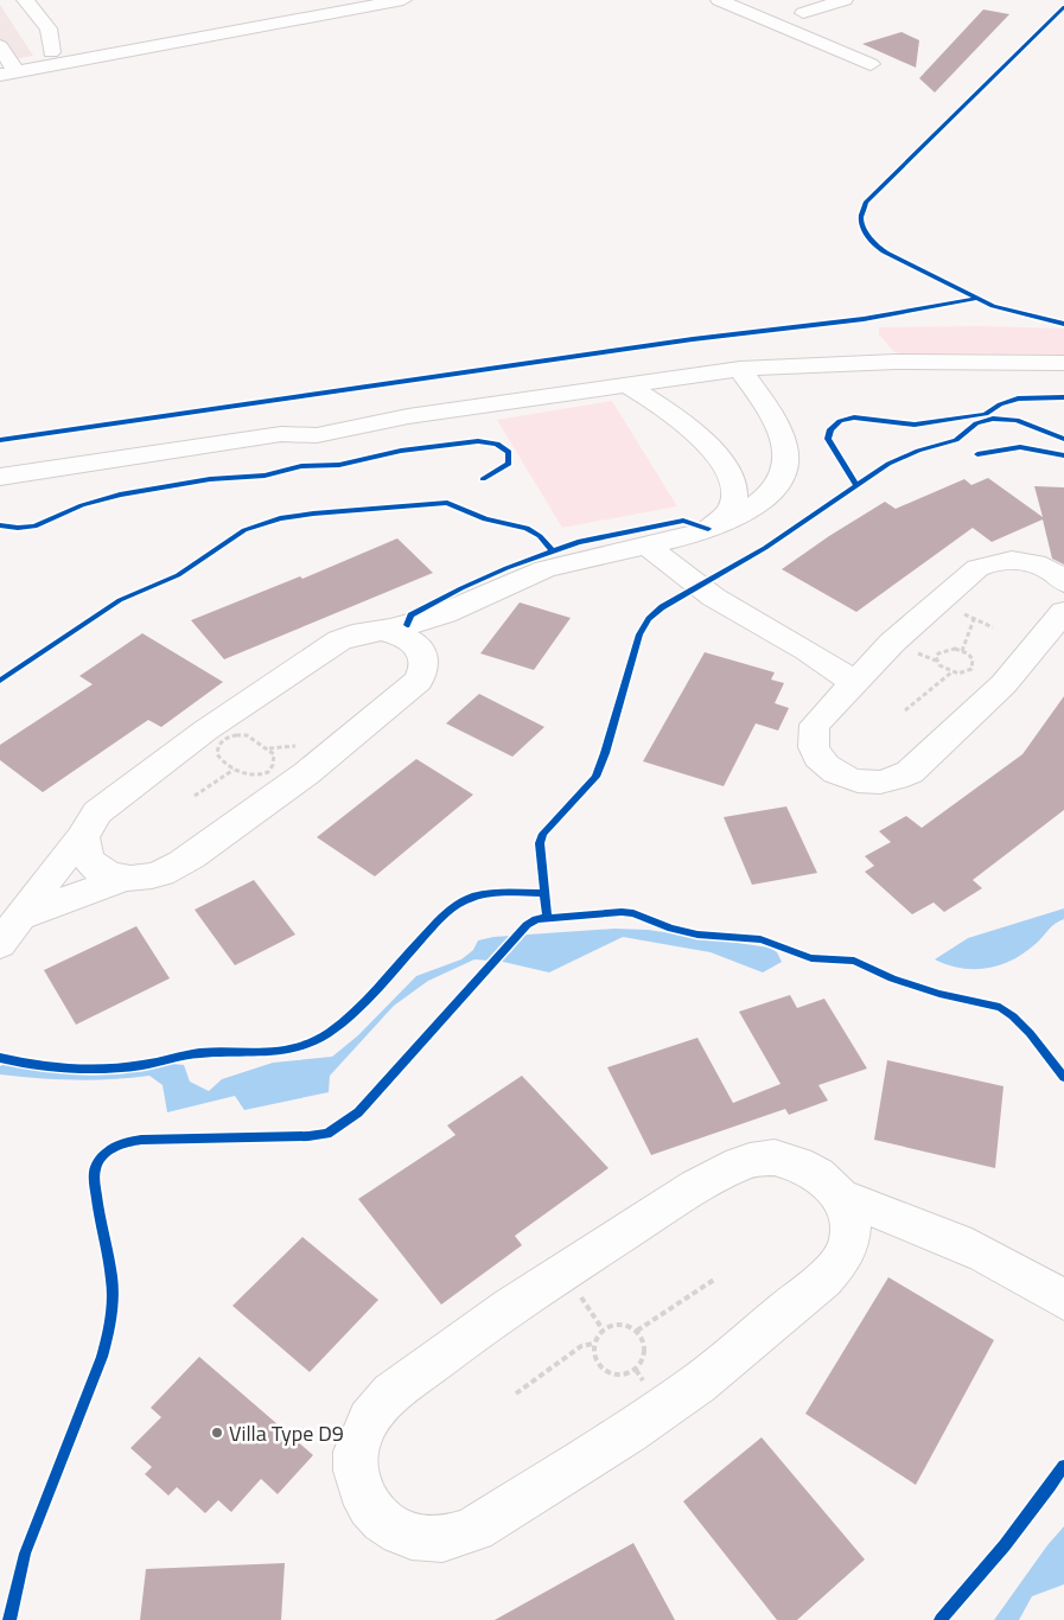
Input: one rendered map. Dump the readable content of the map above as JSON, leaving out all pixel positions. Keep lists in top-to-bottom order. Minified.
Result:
{"places":["Villa Type D9"]}
